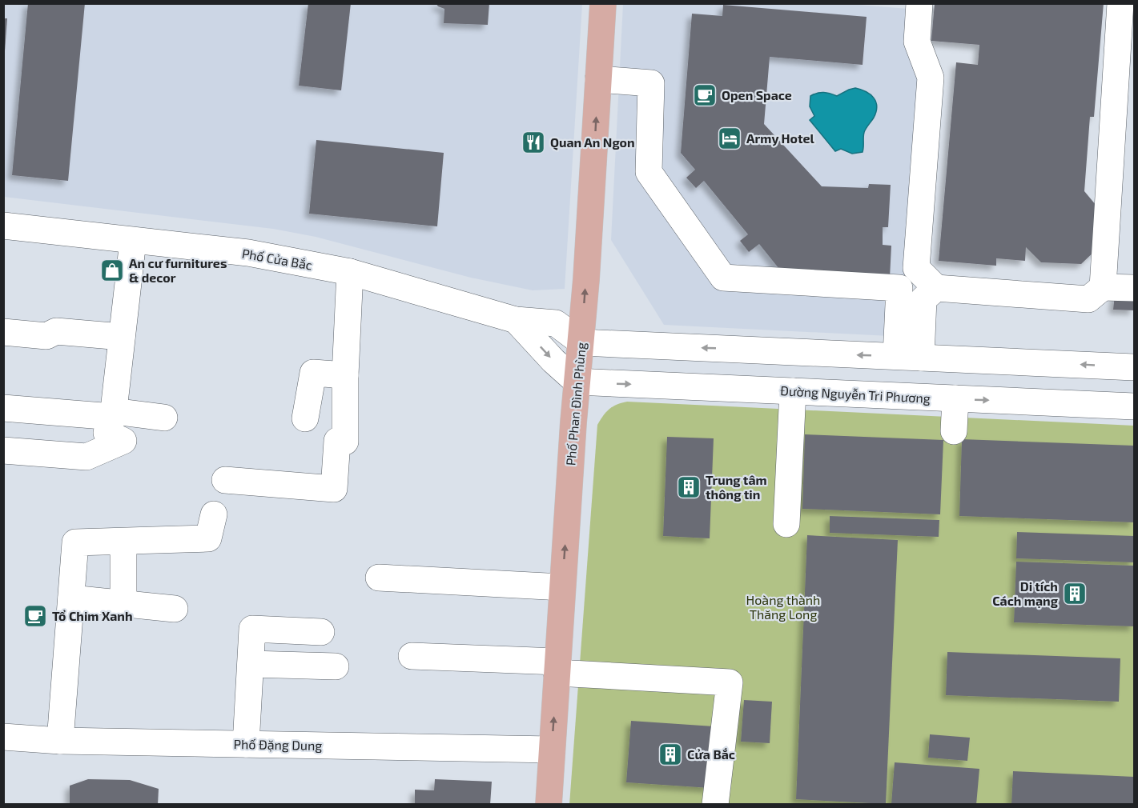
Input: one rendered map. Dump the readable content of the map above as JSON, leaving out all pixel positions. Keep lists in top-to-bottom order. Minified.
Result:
{"streets":{"main road":["Phố Phan Đình Phùng"],"street":["Phố Cửa Bắc","Đường Nguyễn Tri Phương","Phố Đặng Dung"]},"crossings":[["Phố Cửa Bắc","Phố Phan Đình Phùng"],["Đường Nguyễn Tri Phương","Phố Phan Đình Phùng"],["Phố Phan Đình Phùng","Phố Đặng Dung"]],"one_way":["Phố Phan Đình Phùng"],"parks":["Hoàng thành Thăng Long"],"places":{"cafe":["Open Space","Tổ Chim Xanh"],"hotel":["Army Hotel"],"restaurant":["Quan An Ngon"],"shop":["An cư furnitures & decor"],"building":["Trung tâm thông tin","Di tích Cách mạng","Cửa Bắc"]}}
